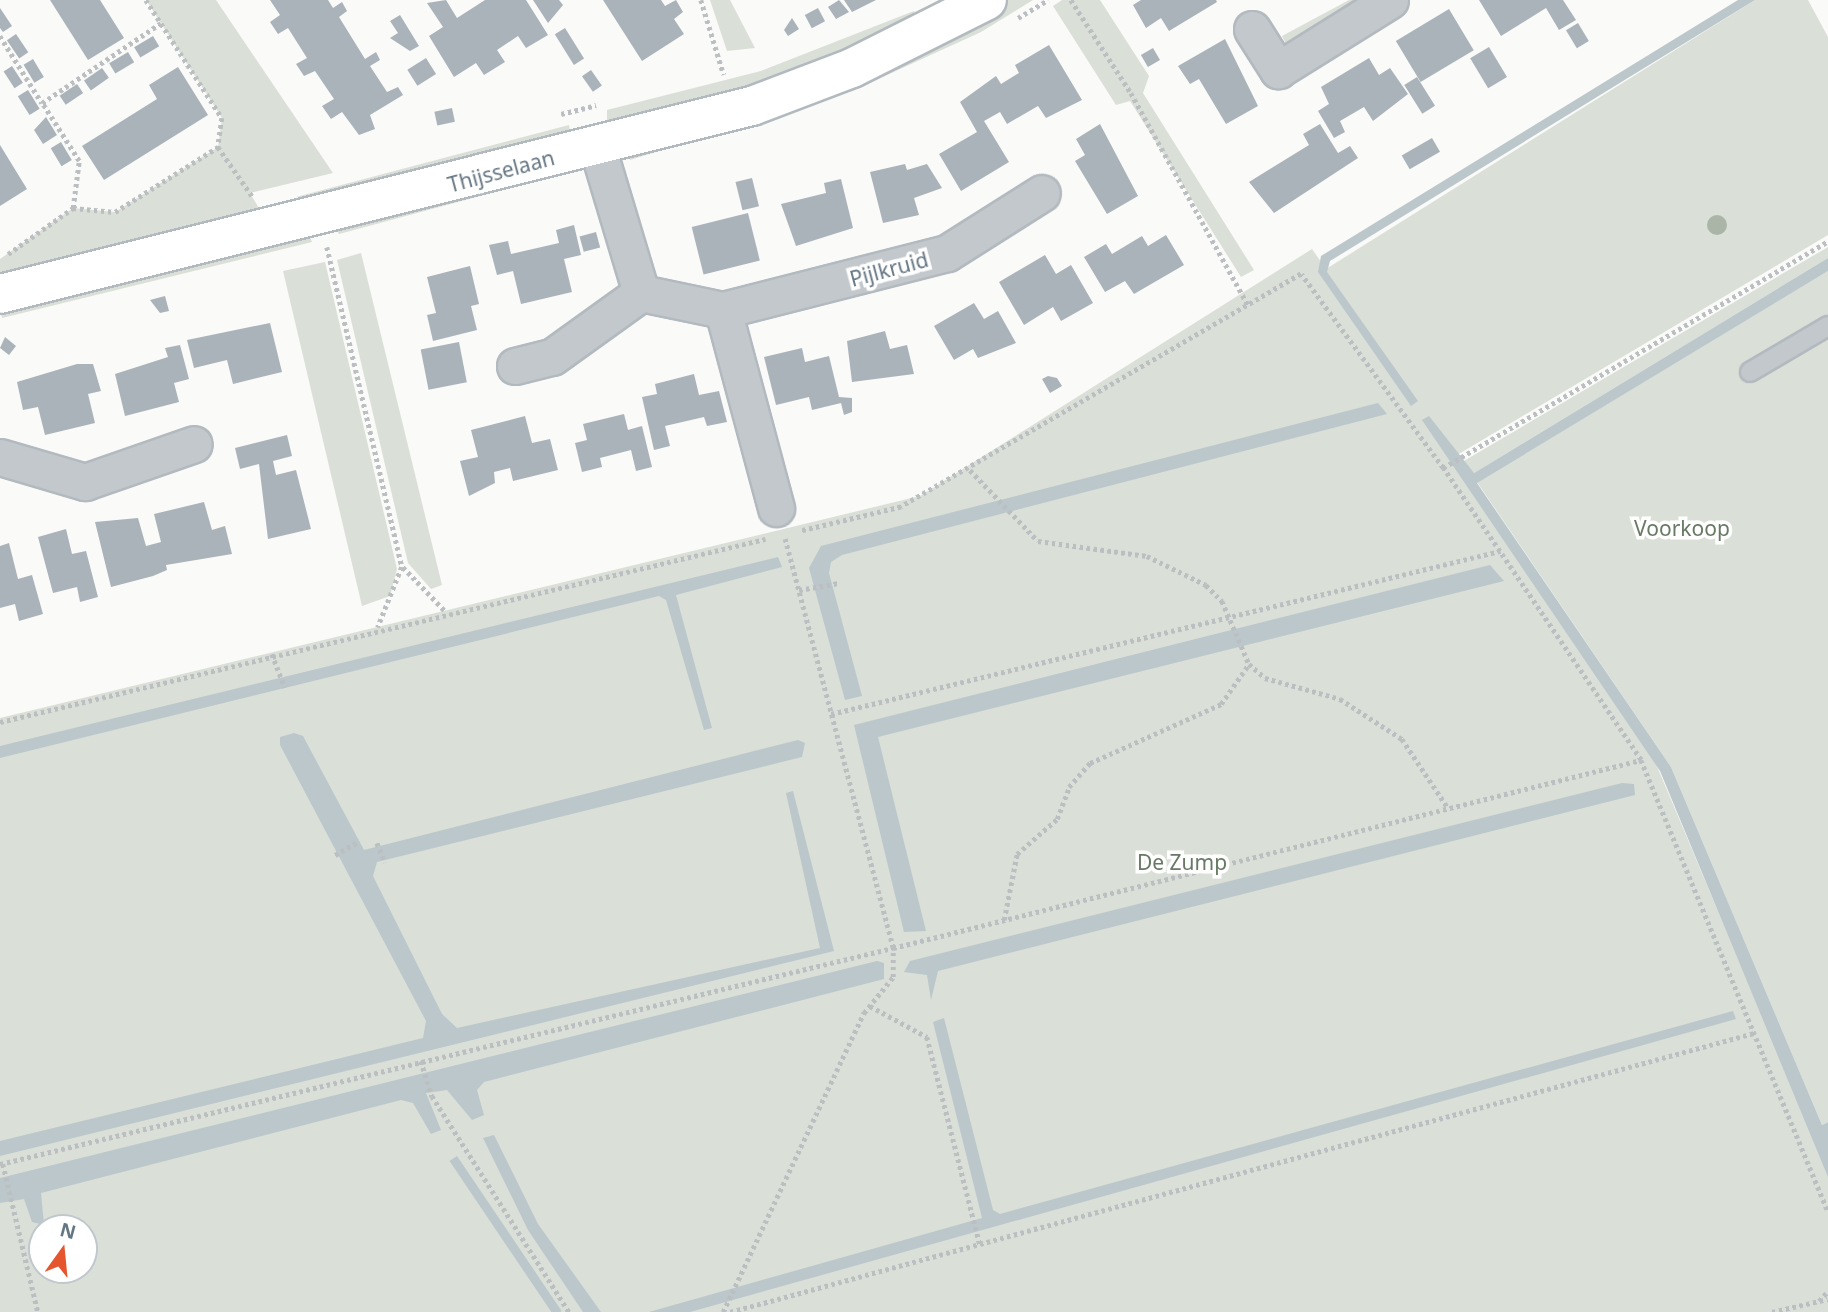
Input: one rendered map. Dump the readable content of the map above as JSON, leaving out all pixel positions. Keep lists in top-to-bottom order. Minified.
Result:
{"streets":{"street":["Thijsselaan","Pijlkruid"]},"parks":["Voorkoop","De Zump"],"north":"top"}
